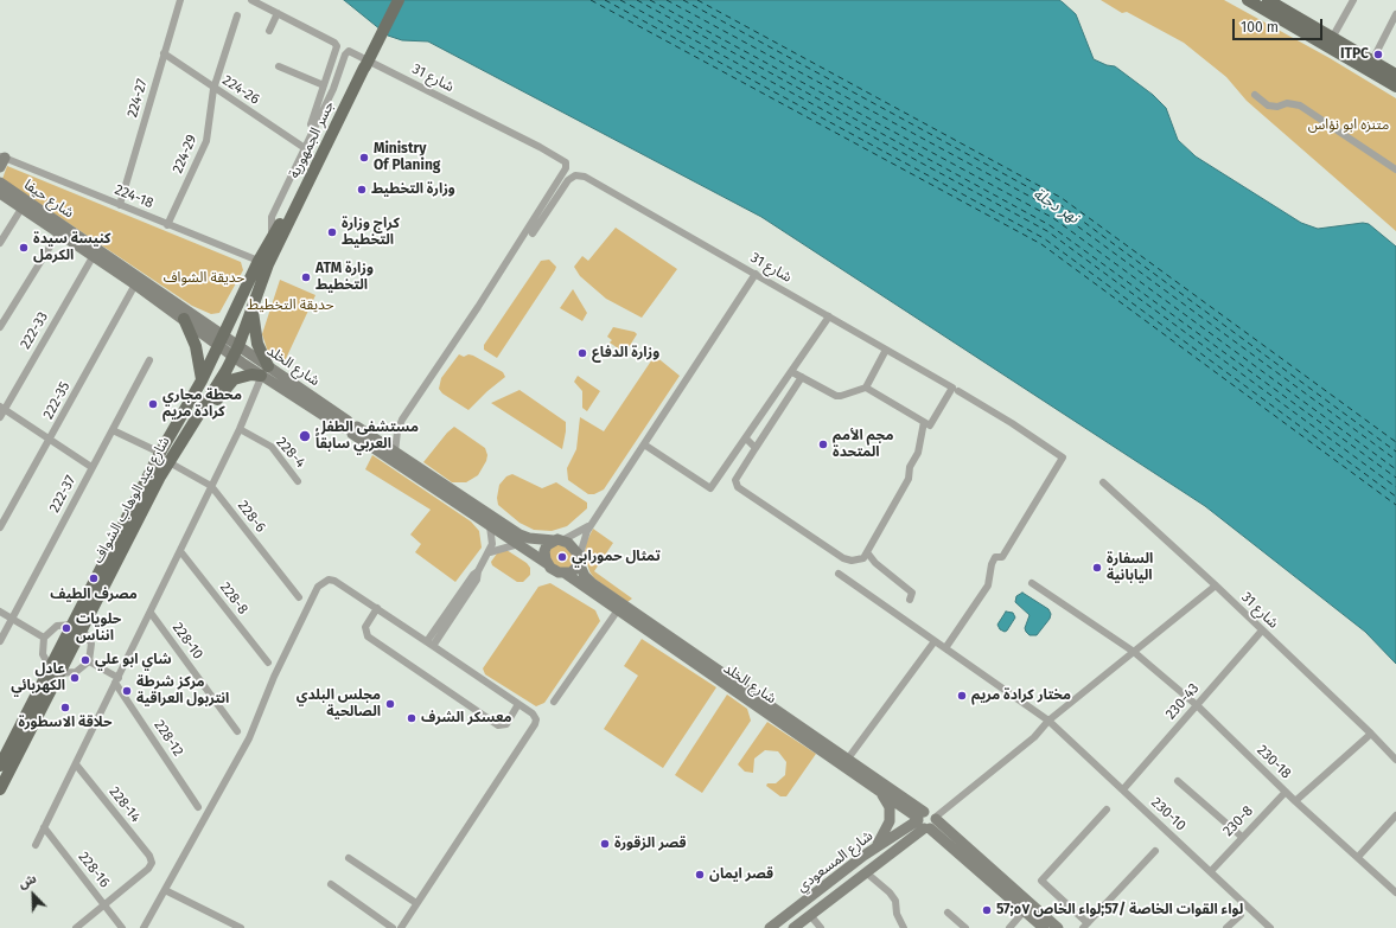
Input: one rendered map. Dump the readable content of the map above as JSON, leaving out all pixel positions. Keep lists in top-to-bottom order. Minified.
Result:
{"streets":{"main road":["جسر الجمهورية","شارع حيفا","شارع الخلد","شارع عبد الوهاب الشواف","شارع المسعودي"],"street":["شارع 31","224-26","224-27","224-29","224-18","222-33","222-35","228-4","222-37","228-6","228-8","228-10","230-43","228-12","230-18","228-14","230-10","230-8","228-16"]},"crossings":[["شارع 31","224-26"],["شارع 31","شارع الخلد"],["شارع 31","230-43"],["شارع 31","230-10"],["224-26","224-27"],["224-26","224-29"],["224-27","224-18"],["جسر الجمهورية","شارع عبد الوهاب الشواف"],["224-29","224-18"],["224-18","شارع عبد الوهاب الشواف"],["شارع حيفا","222-33"],["شارع حيفا","شارع الخلد"],["شارع حيفا","222-35"],["شارع حيفا","شارع عبد الوهاب الشواف"],["شارع الخلد","شارع عبد الوهاب الشواف"],["شارع الخلد","شارع المسعودي"],["230-43","230-18"],["230-43","230-10"],["230-18","230-8"],["228-14","228-16"],["230-10","230-8"]],"water":["نهر دجلة"],"parks":["متنزه ابو نؤاس","حديقة الشواف","حديقة التخطيط"],"places":["ITPC","Ministry Of Planing","وزارة التخطيط","كراج وزارة التخطيط","كنيسة سيدة الكرمل","ATM وزارة التخطيط","وزارة الدفاع","محطة مجاري كرادة مريم","مستشفى الطفل العربي سابقاً","مجم الأمم المتحدة","تمثال حمورابي","السفارة اليابانية","مصرف الطيف","حلويات انناس","شاي ابو علي","عادل الكهربائي","مركز شرطة انتربول العراقية","مختار كرادة مريم","مجلس البلدي الصالحية","حلاقة الاسطورة","معسكر الشرف","قصر الزقورة","قصر ايمان","لواء القوات الخاصة /57;لواء الخاص ٥٧;57"],"scale_bar":"100 m","north":"top left"}
